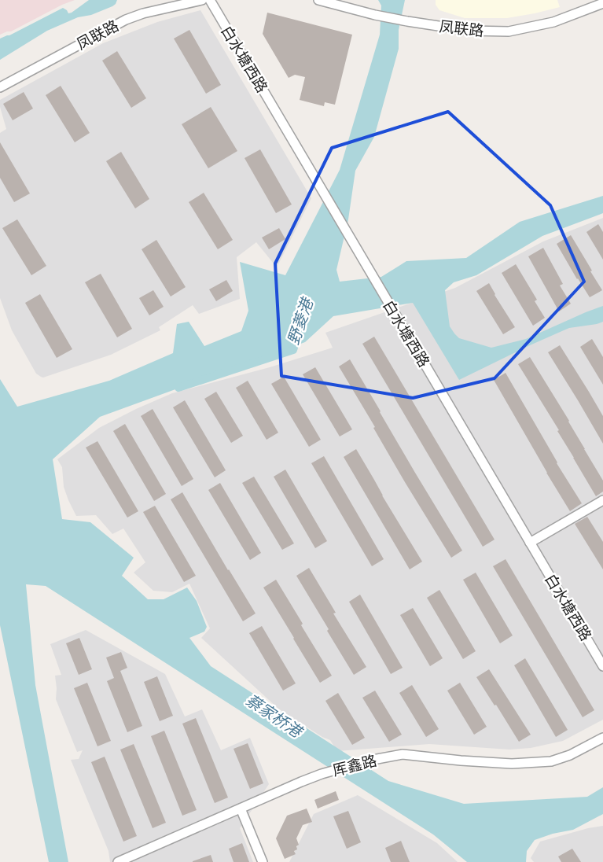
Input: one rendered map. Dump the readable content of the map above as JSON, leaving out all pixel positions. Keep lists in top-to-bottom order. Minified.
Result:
{"streets":{"street":["凤联路","白水塘西路","厍鑫路"]},"water":["野菱港","蔡家桥港"]}
